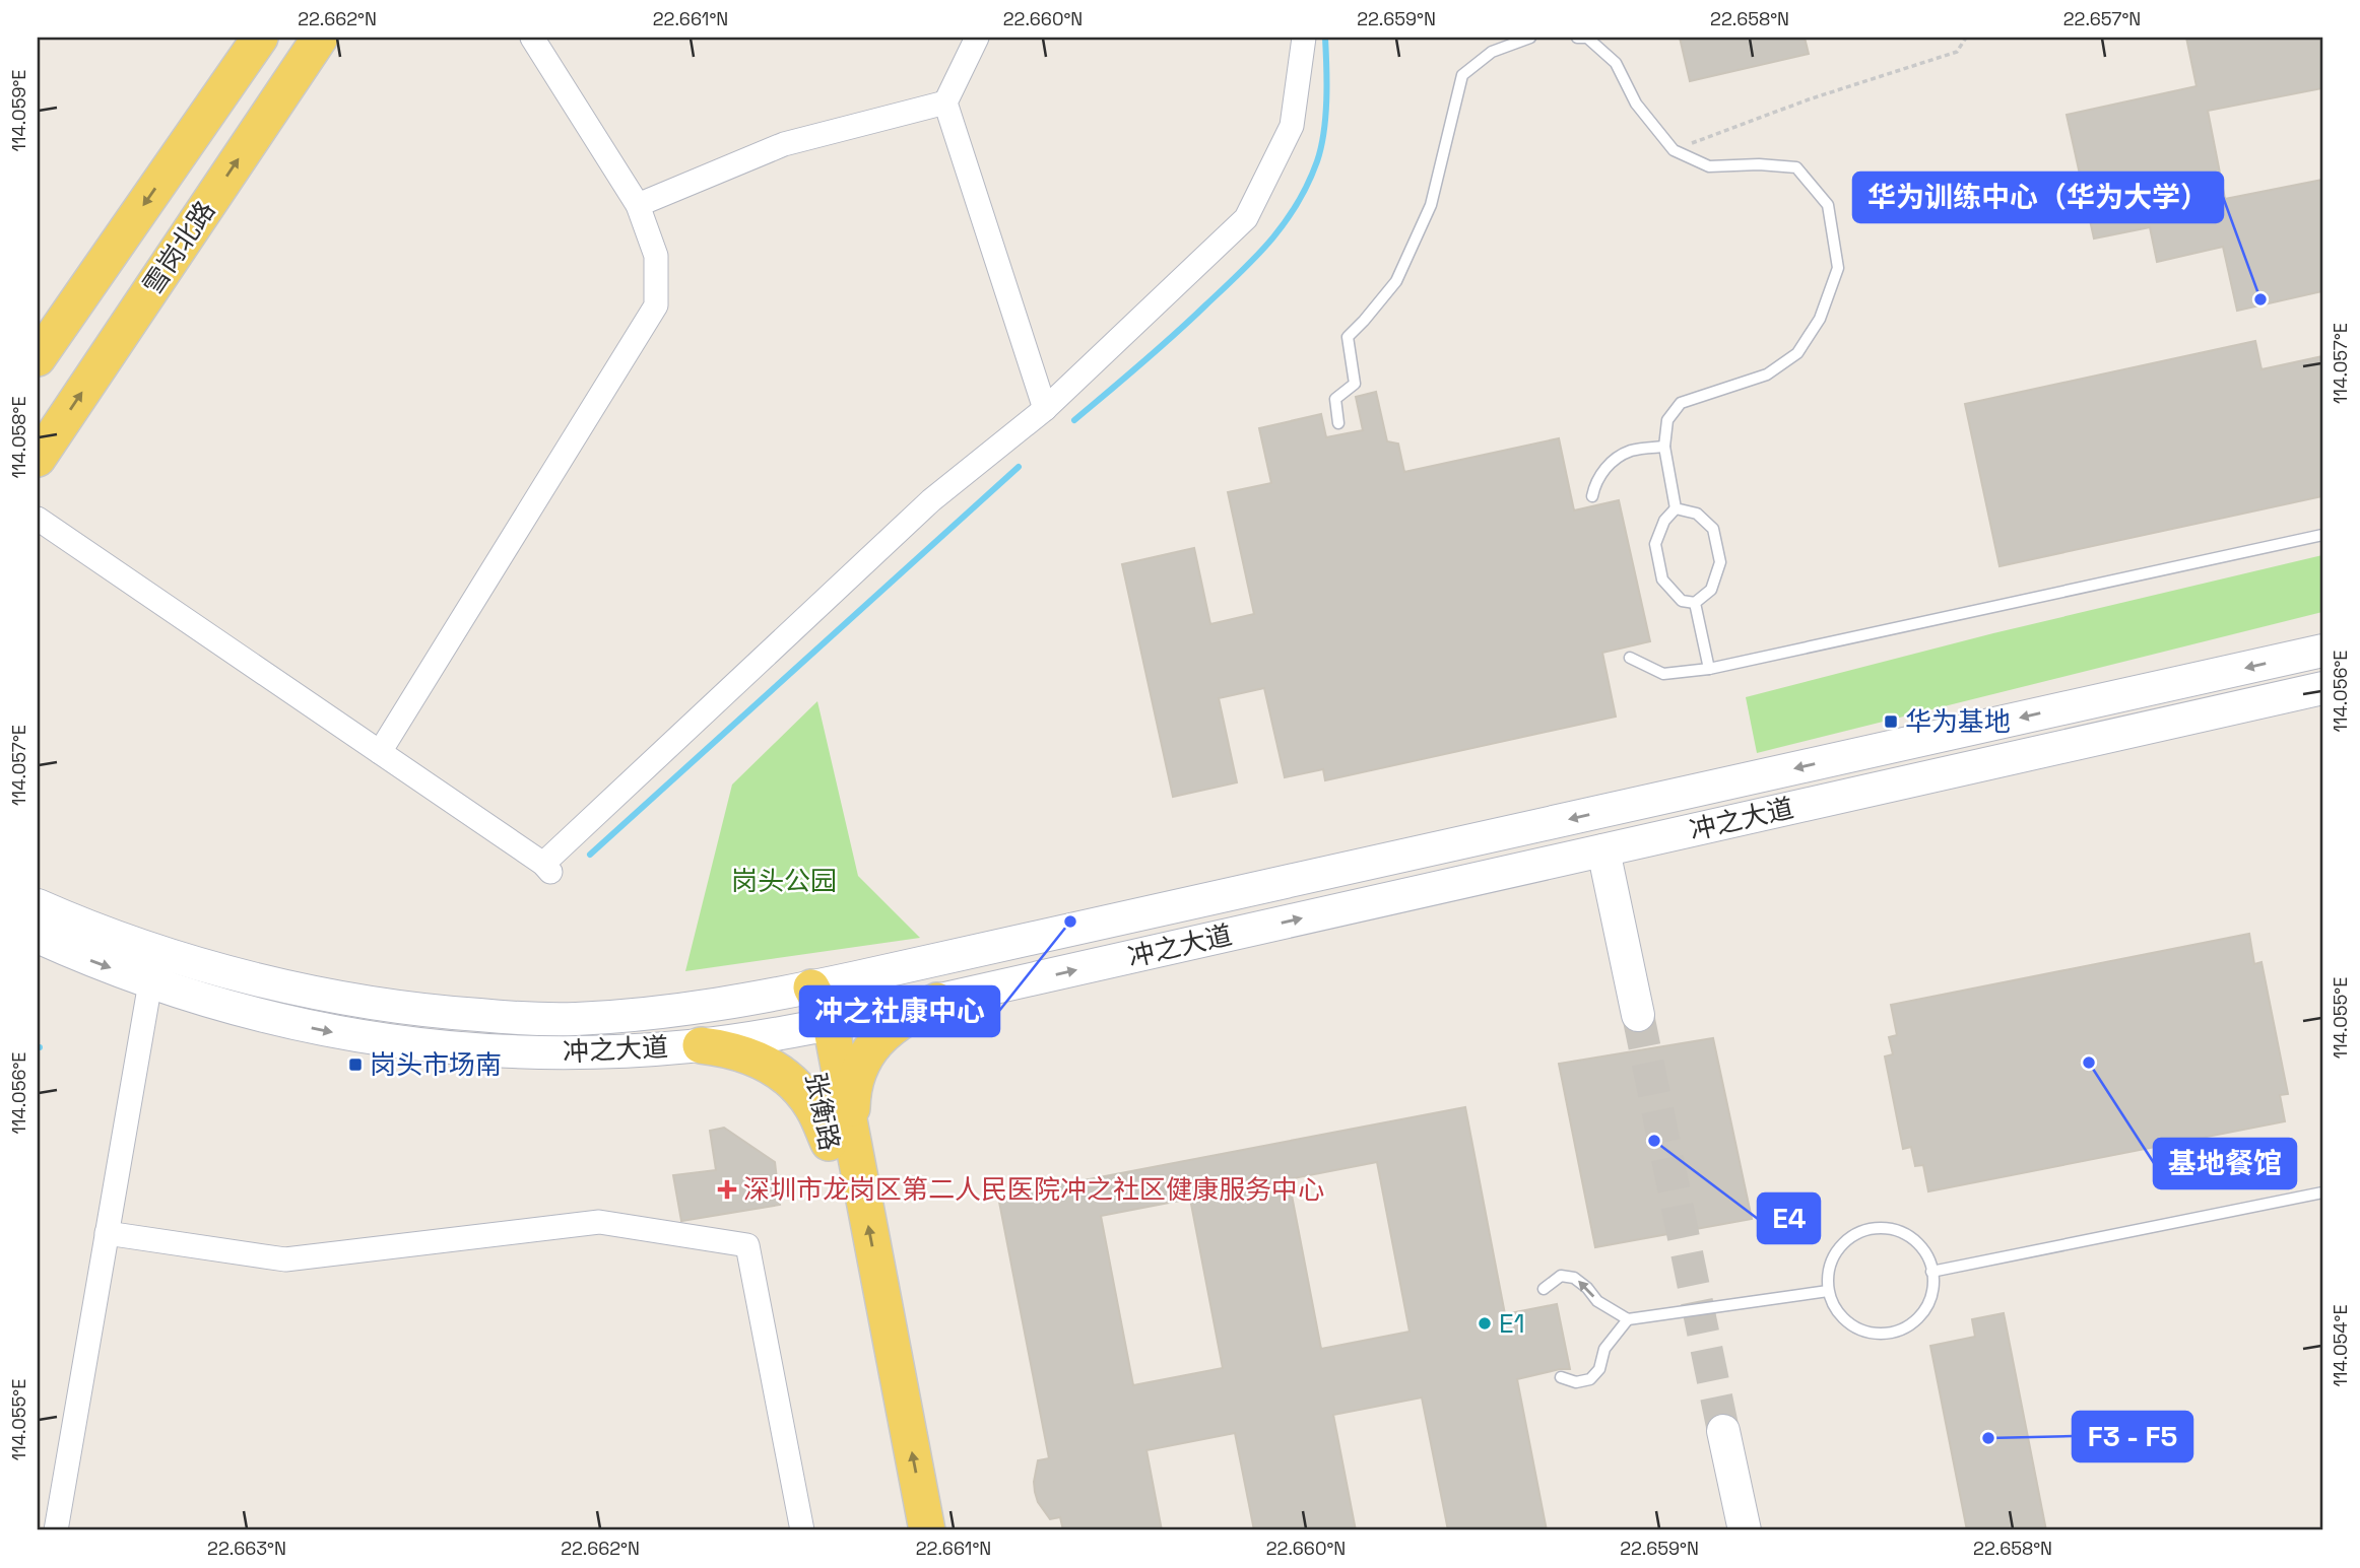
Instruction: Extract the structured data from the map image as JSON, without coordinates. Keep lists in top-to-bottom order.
{
  "streets": {
    "main road": ["雪岗北路", "冲之大道", "张衡路"]
  },
  "crossings": [
    ["冲之大道", "张衡路"]
  ],
  "parks": ["岗头公园"],
  "places": {
    "other": [
      "华为训练中心（华为大学）",
      "冲之社康中心",
      "基地餐馆",
      "E4",
      "E1",
      "F3 - F5"
    ],
    "transit": ["华为基地", "岗头市场南"],
    "health": ["深圳市龙岗区第二人民医院冲之社区健康服务中心"]
  },
  "coordinates": [
    "22.662°N",
    "22.661°N",
    "22.660°N",
    "22.659°N",
    "22.658°N",
    "22.657°N",
    "114.059°E",
    "114.057°E",
    "114.058°E",
    "114.056°E",
    "114.055°E",
    "114.054°E",
    "22.663°N"
  ]
}
